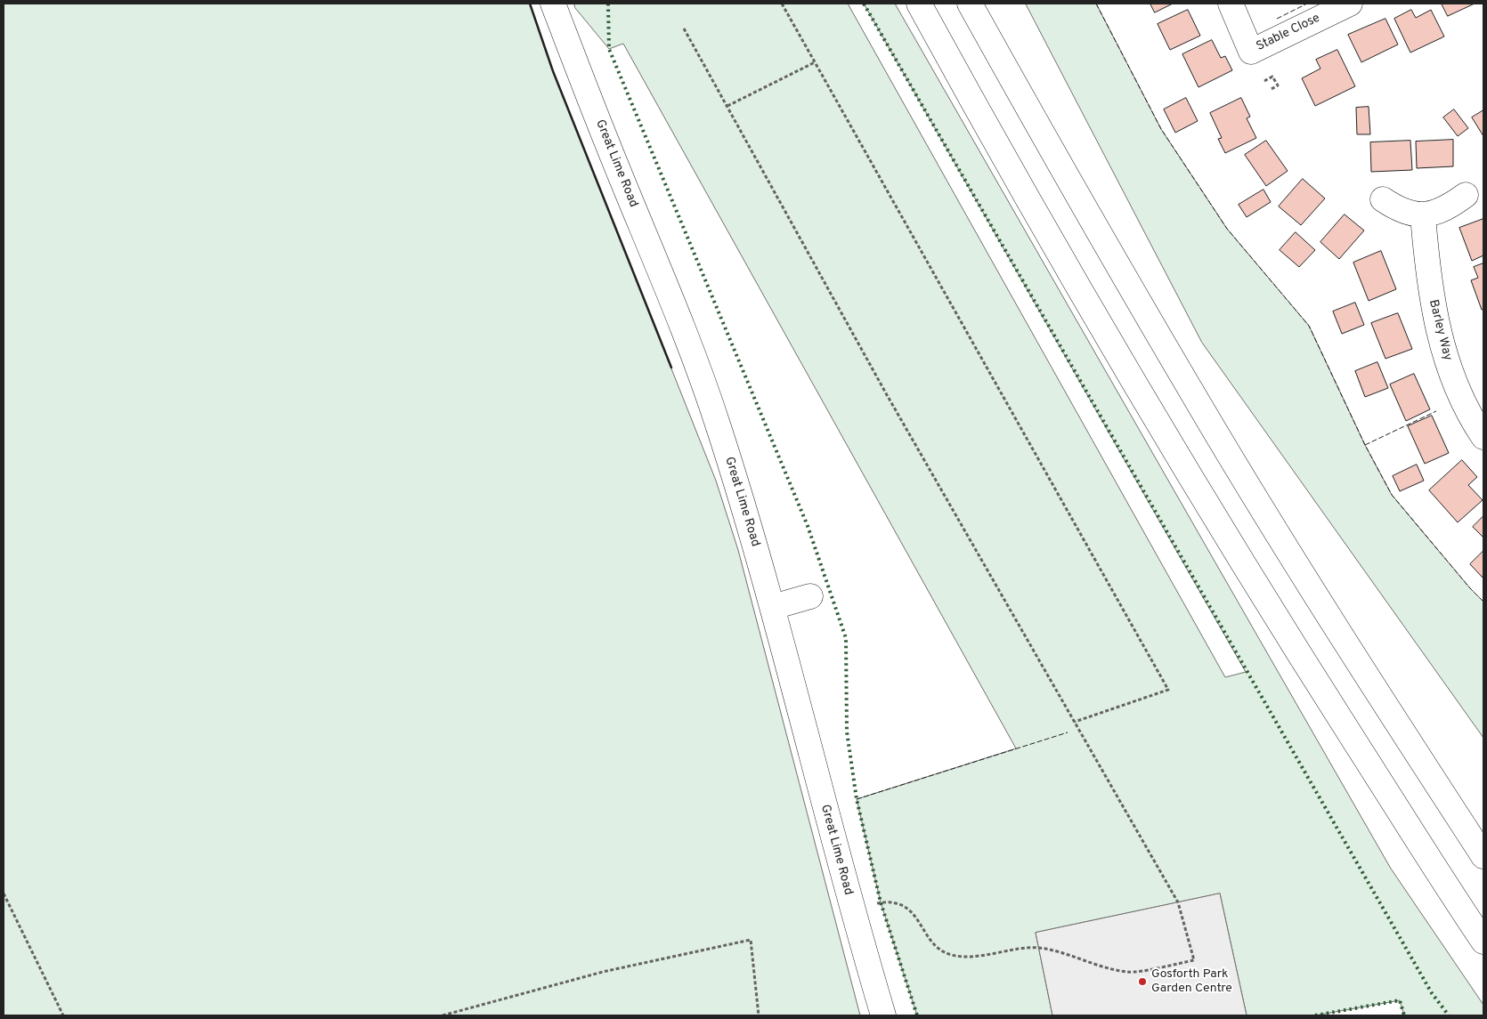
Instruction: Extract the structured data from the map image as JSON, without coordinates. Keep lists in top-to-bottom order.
{
  "streets": {
    "main road": ["Stable Close", "Great Lime Road", "Barley Way"]
  },
  "places": ["Gosforth Park Garden Centre"]
}
